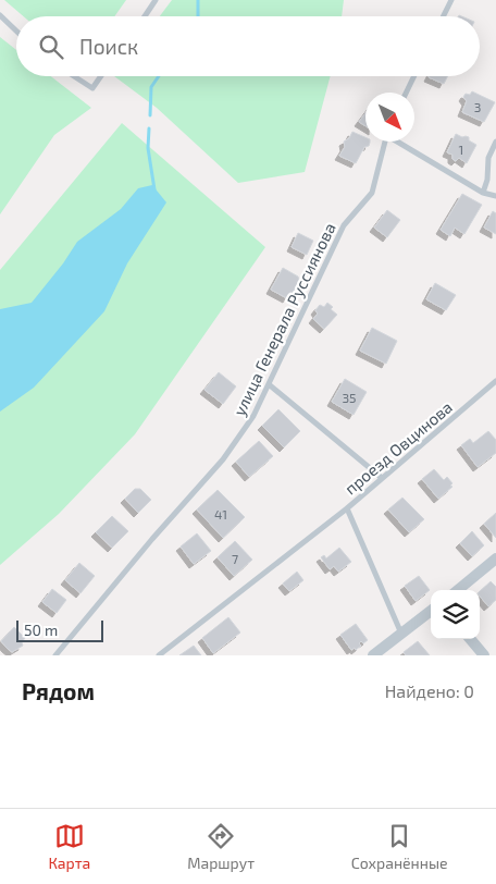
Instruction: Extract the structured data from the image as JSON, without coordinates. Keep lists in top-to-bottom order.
{
  "streets": {
    "lane": ["улица Генерала Руссиянова", "проезд Овцинова"]
  },
  "house_numbers": [
    "3",
    "1",
    "35",
    "41",
    "7"
  ],
  "scale_bar": "50 m",
  "north": "bottom right",
  "page": {
    "search": "Поиск",
    "scale": "50 m",
    "heading": ["Рядом", "Найдено: 0"],
    "nav": ["Карта", "Маршрут", "Сохранённые"]
  }
}
